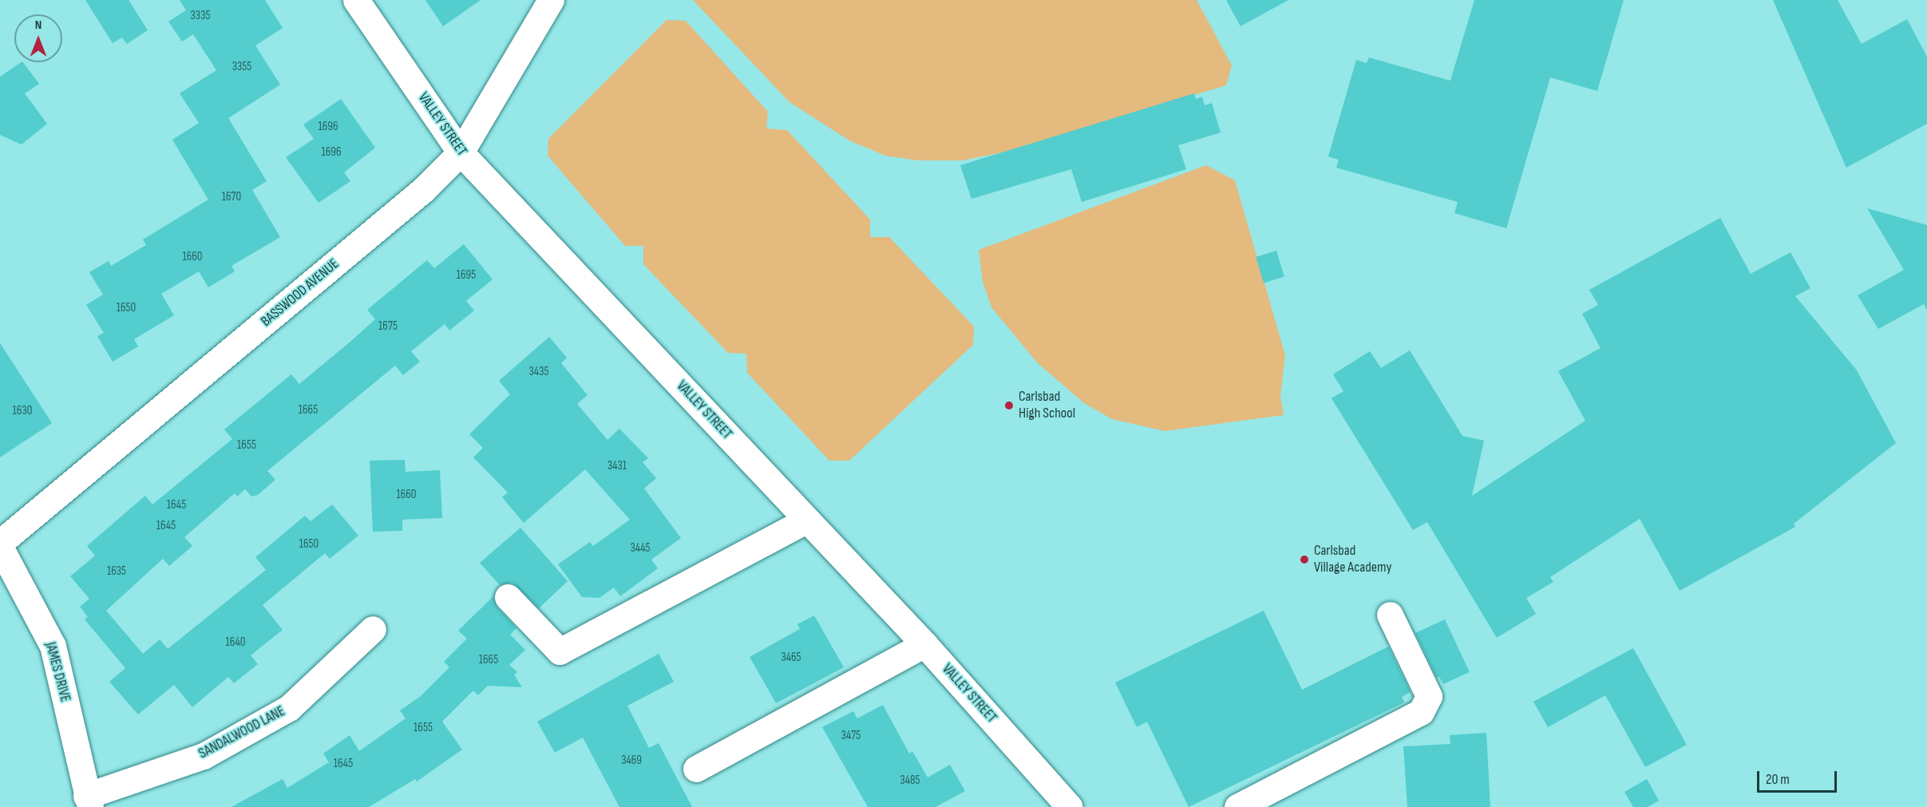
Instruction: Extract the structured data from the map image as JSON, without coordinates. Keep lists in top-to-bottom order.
{
  "streets": {
    "street": [
      "VALLEY STREET",
      "BASSWOOD AVENUE",
      "JAMES DRIVE",
      "SANDALWOOD LANE"
    ]
  },
  "crossings": [
    ["VALLEY STREET", "BASSWOOD AVENUE"],
    ["BASSWOOD AVENUE", "JAMES DRIVE"],
    ["JAMES DRIVE", "SANDALWOOD LANE"]
  ],
  "places": ["Carlsbad High School", "Carlsbad Village Academy"],
  "house_numbers": [
    "3335",
    "3355",
    "1696",
    "1696",
    "1670",
    "1660",
    "1695",
    "1650",
    "1675",
    "3435",
    "1665",
    "1630",
    "1655",
    "3431",
    "1660",
    "1645",
    "1645",
    "1650",
    "3445",
    "1635",
    "1640",
    "3465",
    "1665",
    "1655",
    "3475",
    "3469",
    "1645",
    "3485"
  ],
  "scale_bar": "20 m",
  "north": "top"
}
